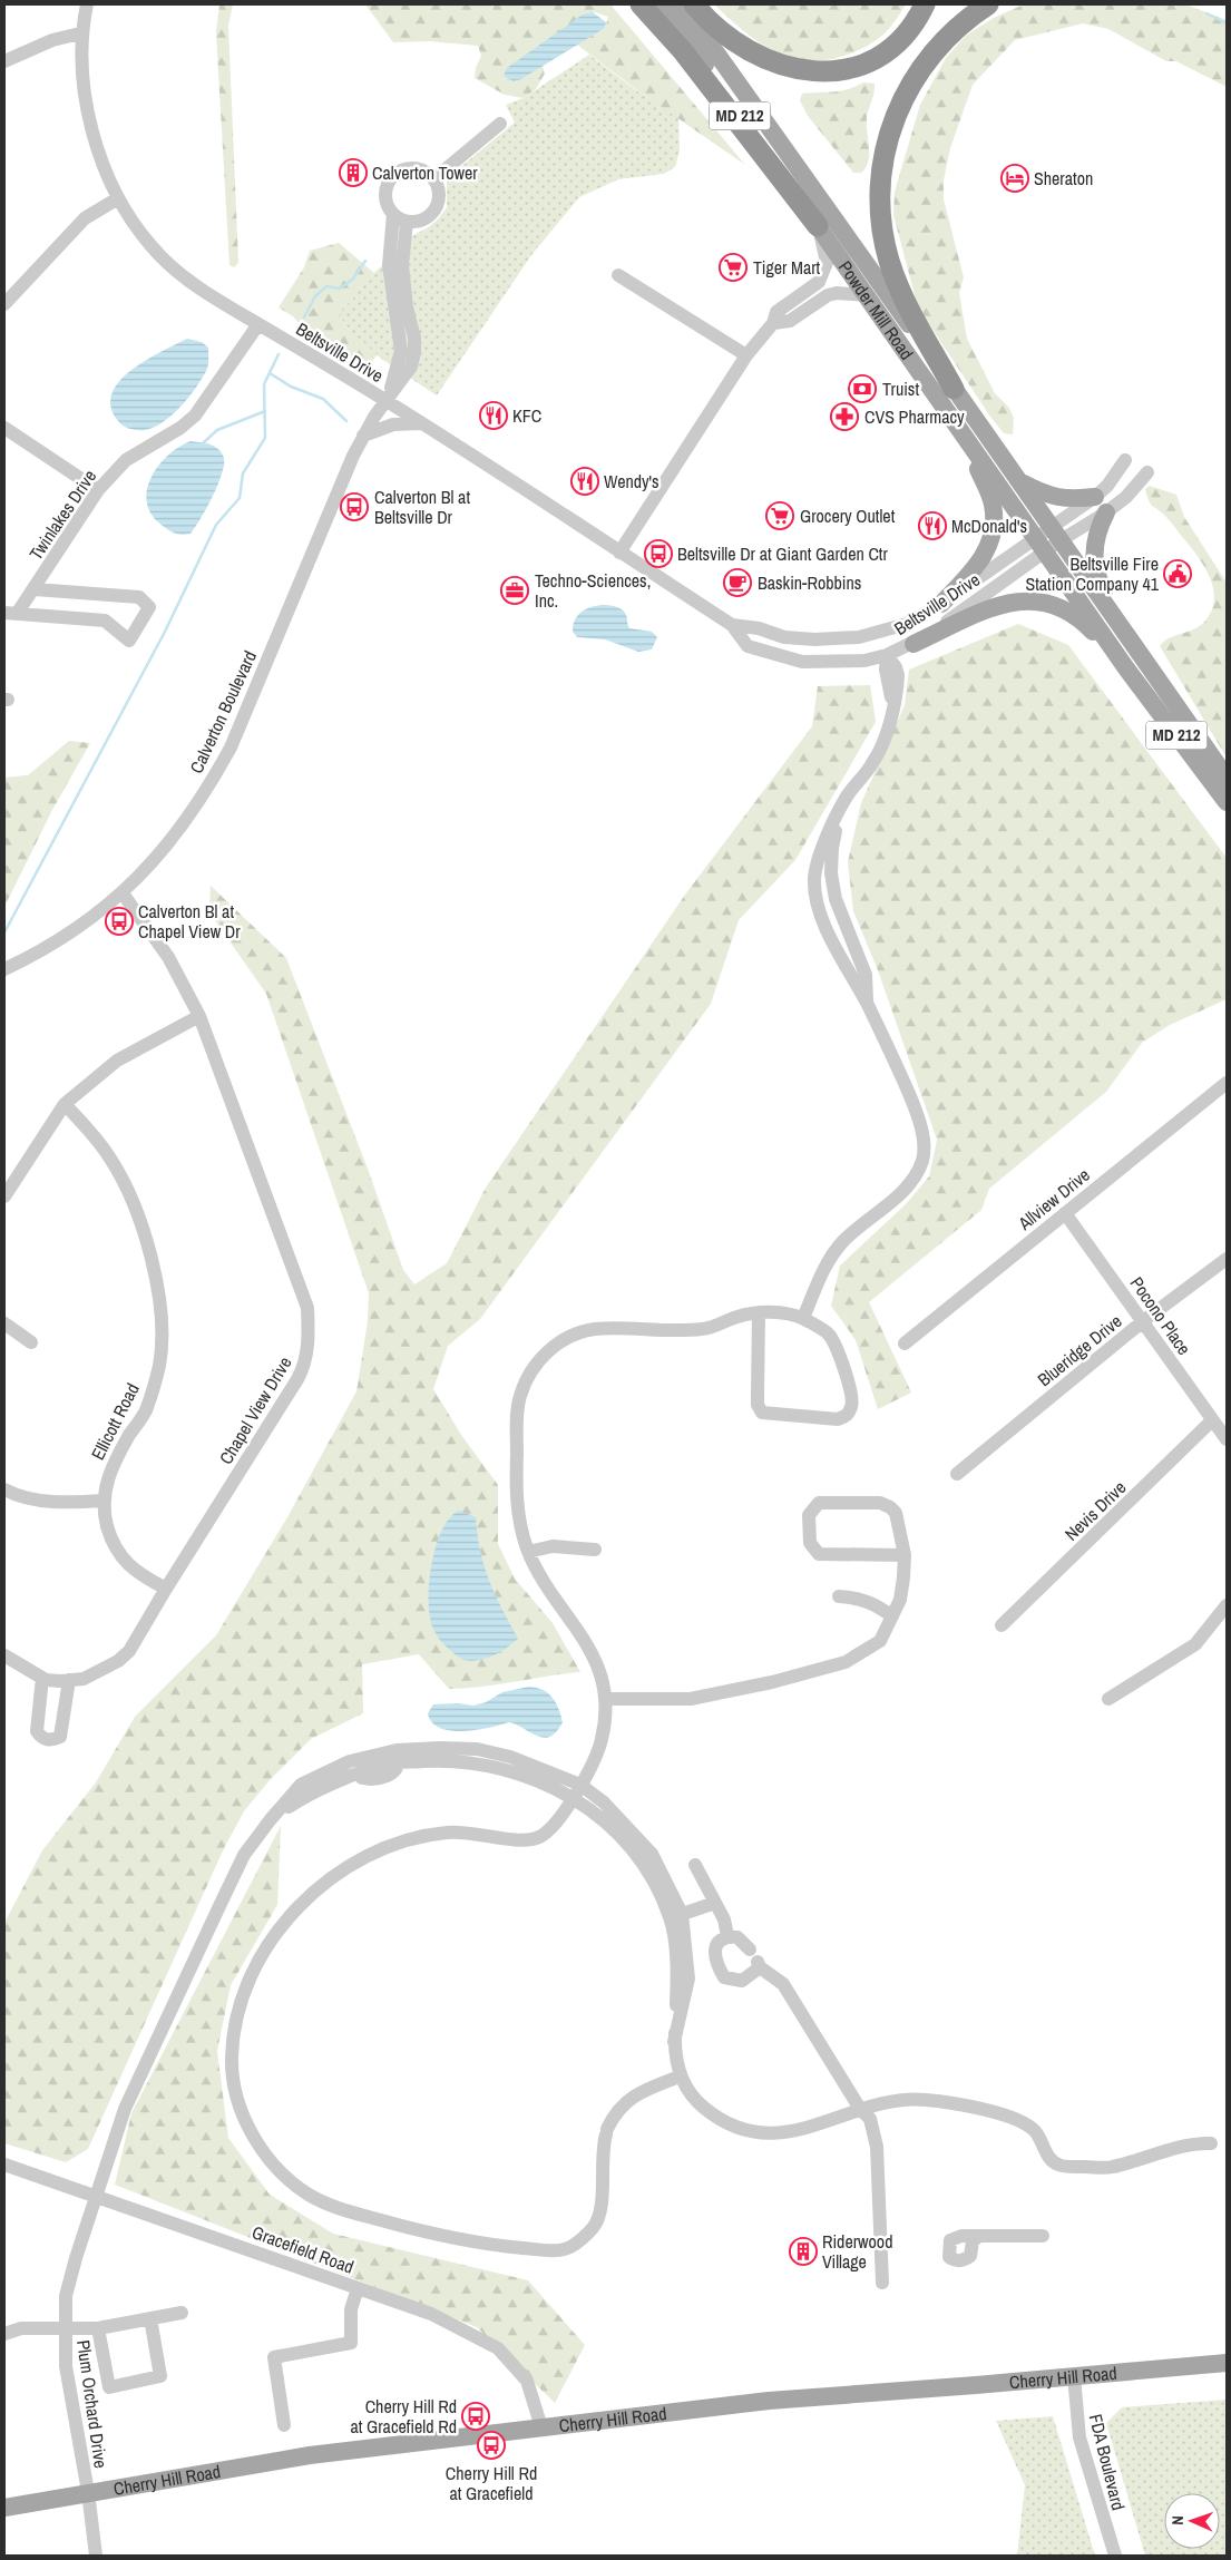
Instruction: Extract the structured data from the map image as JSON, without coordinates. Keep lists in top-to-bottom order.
{
  "streets": {
    "main road": ["MD 212", "Powder Mill Road", "Cherry Hill Road"],
    "street": [
      "Beltsville Drive",
      "Twinlakes Drive",
      "Calverton Boulevard",
      "Allview Drive",
      "Pocono Place",
      "Blueridge Drive",
      "Chapel View Drive",
      "Ellicott Road",
      "Nevis Drive",
      "Gracefield Road",
      "Plum Orchard Drive",
      "FDA Boulevard"
    ]
  },
  "crossings": [
    ["Powder Mill Road", "Beltsville Drive"],
    ["Beltsville Drive", "Twinlakes Drive"],
    ["Beltsville Drive", "Calverton Boulevard"],
    ["Calverton Boulevard", "Chapel View Drive"],
    ["Allview Drive", "Pocono Place"],
    ["Pocono Place", "Blueridge Drive"],
    ["Pocono Place", "Nevis Drive"],
    ["Chapel View Drive", "Ellicott Road"],
    ["Gracefield Road", "Cherry Hill Road"],
    ["Gracefield Road", "Plum Orchard Drive"],
    ["Cherry Hill Road", "Plum Orchard Drive"],
    ["Cherry Hill Road", "FDA Boulevard"]
  ],
  "places": {
    "building": ["Calverton Tower", "Riderwood Village"],
    "hotel": ["Sheraton"],
    "supermarket": ["Tiger Mart", "Grocery Outlet"],
    "bank": ["Truist"],
    "restaurant": ["KFC", "Wendy's", "McDonald's"],
    "pharmacy": ["CVS Pharmacy"],
    "bus stop": [
      "Calverton Bl at Beltsville Dr",
      "Beltsville Dr at Giant Garden Ctr",
      "Calverton Bl at Chapel View Dr",
      "Cherry Hill Rd at Gracefield Rd",
      "Cherry Hill Rd at Gracefield"
    ],
    "public building": ["Beltsville Fire Station Company 41"],
    "cafe": ["Baskin-Robbins"],
    "office": ["Techno-Sciences, Inc."]
  },
  "north": "left"
}
